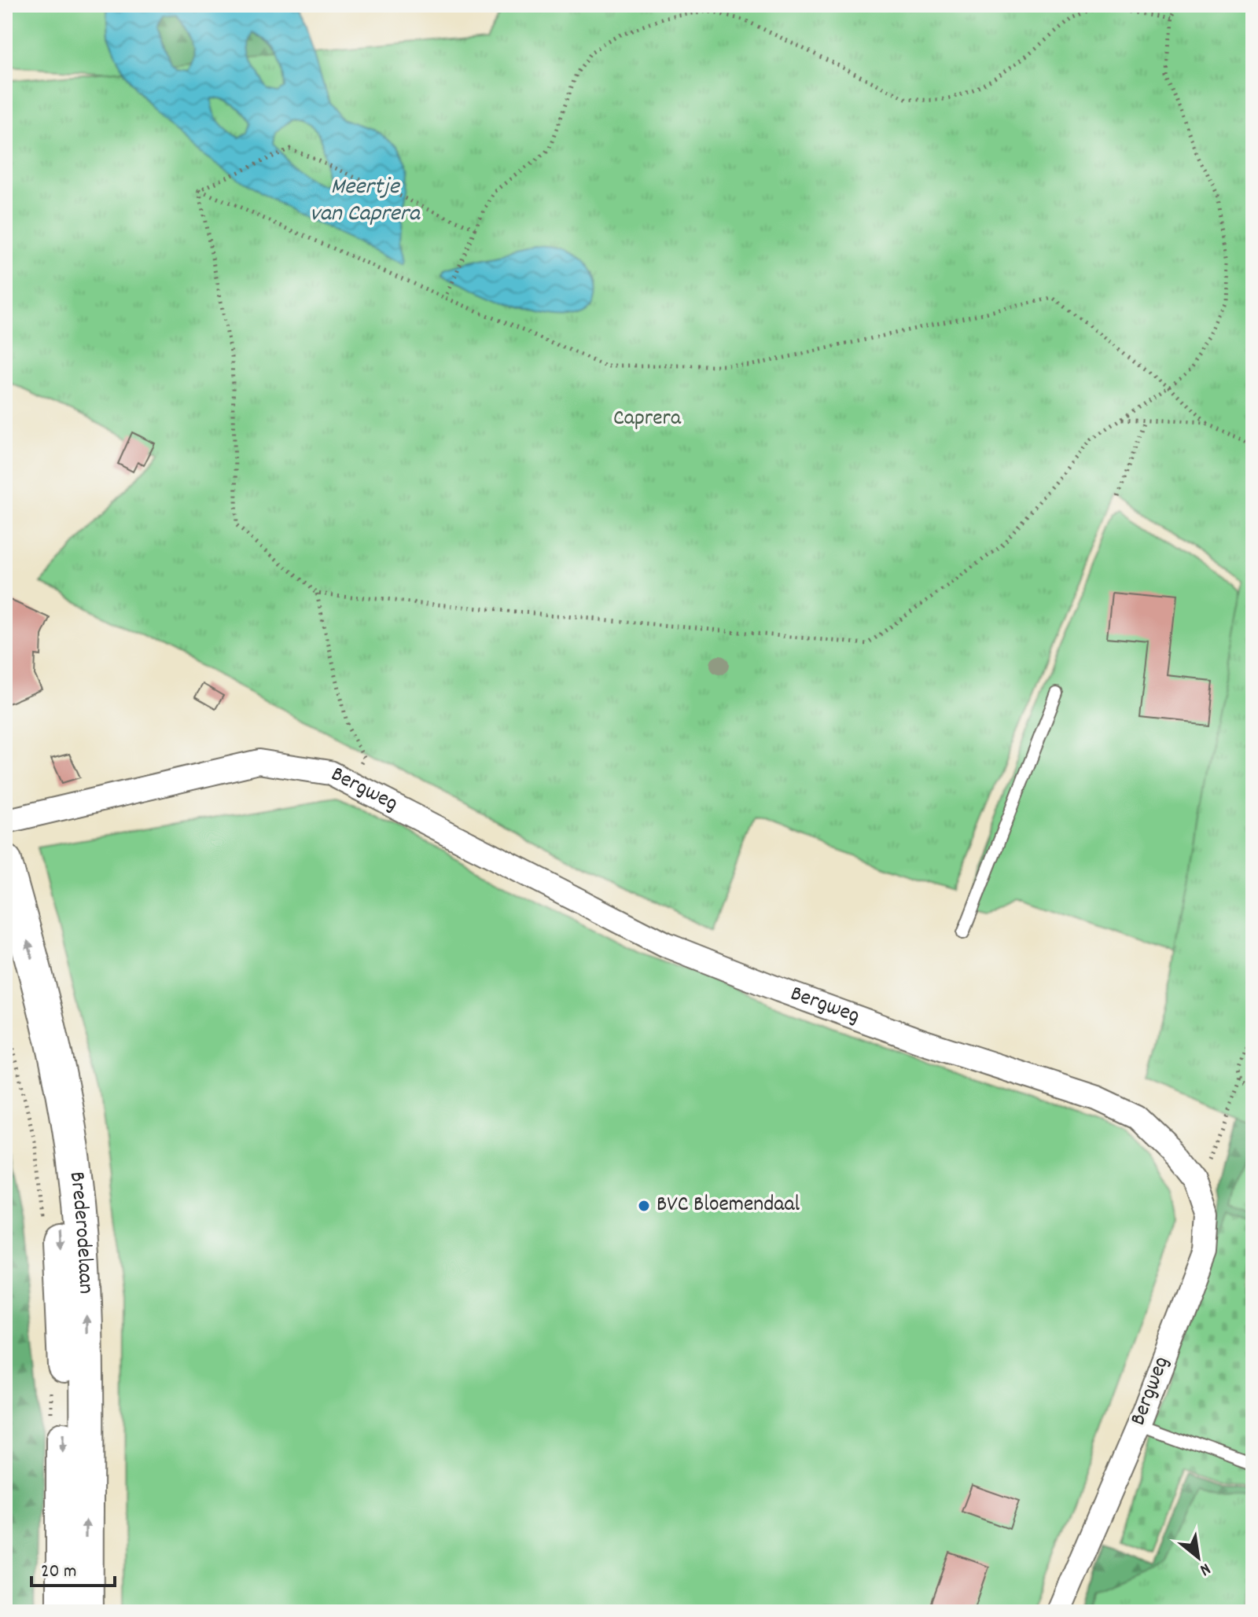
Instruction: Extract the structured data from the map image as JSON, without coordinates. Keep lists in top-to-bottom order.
{
  "streets": {
    "street": ["Bergweg", "Brederodelaan"]
  },
  "water": ["Meertje van Caprera"],
  "parks": ["Caprera"],
  "places": ["BVC Bloemendaal"],
  "scale_bar": "20 m",
  "north": "bottom right"
}
